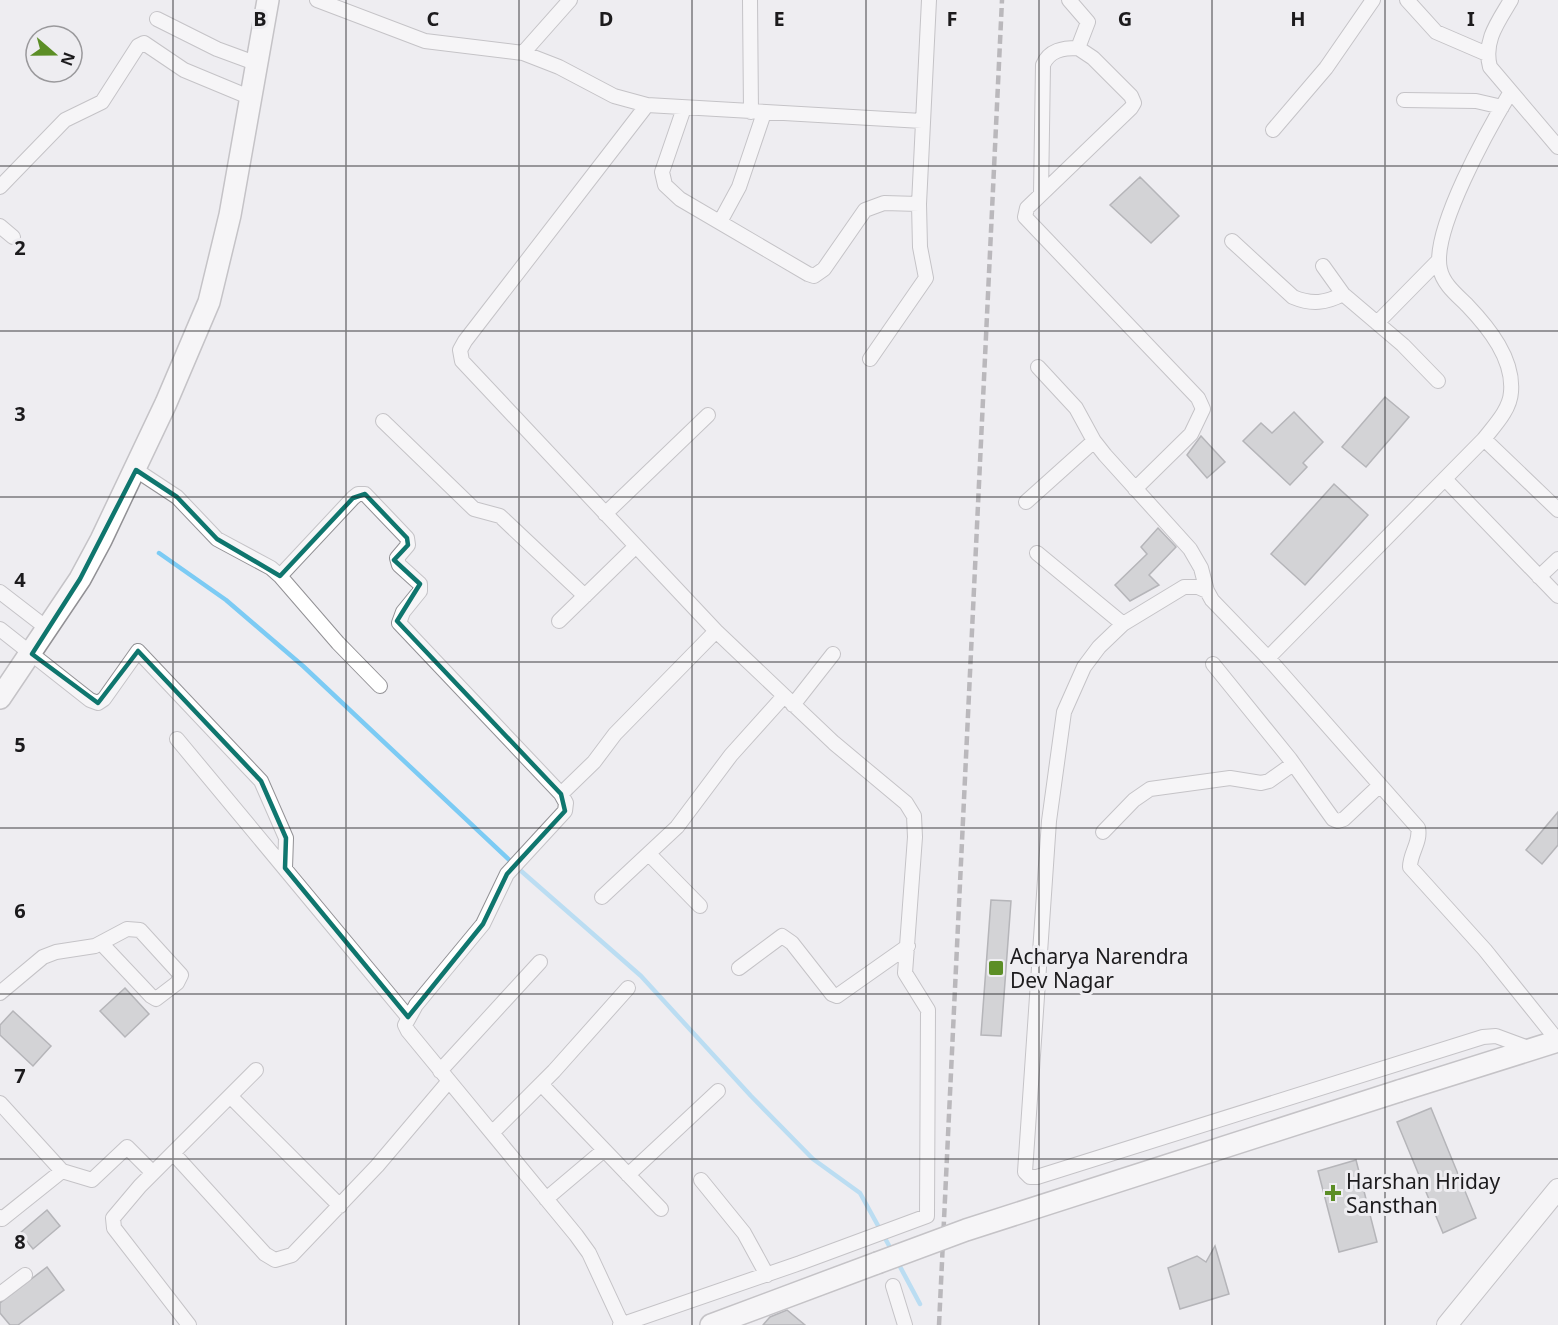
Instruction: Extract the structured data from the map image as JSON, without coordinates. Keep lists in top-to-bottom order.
{
  "places": {
    "transit": ["Acharya Narendra Dev Nagar"],
    "health": ["Harshan Hriday Sansthan"]
  },
  "north": "right",
  "grid": {
    "columns": [
      "B",
      "C",
      "D",
      "E",
      "F",
      "G",
      "H",
      "I"
    ],
    "rows": [
      "2",
      "3",
      "4",
      "5",
      "6",
      "7",
      "8"
    ]
  }
}
